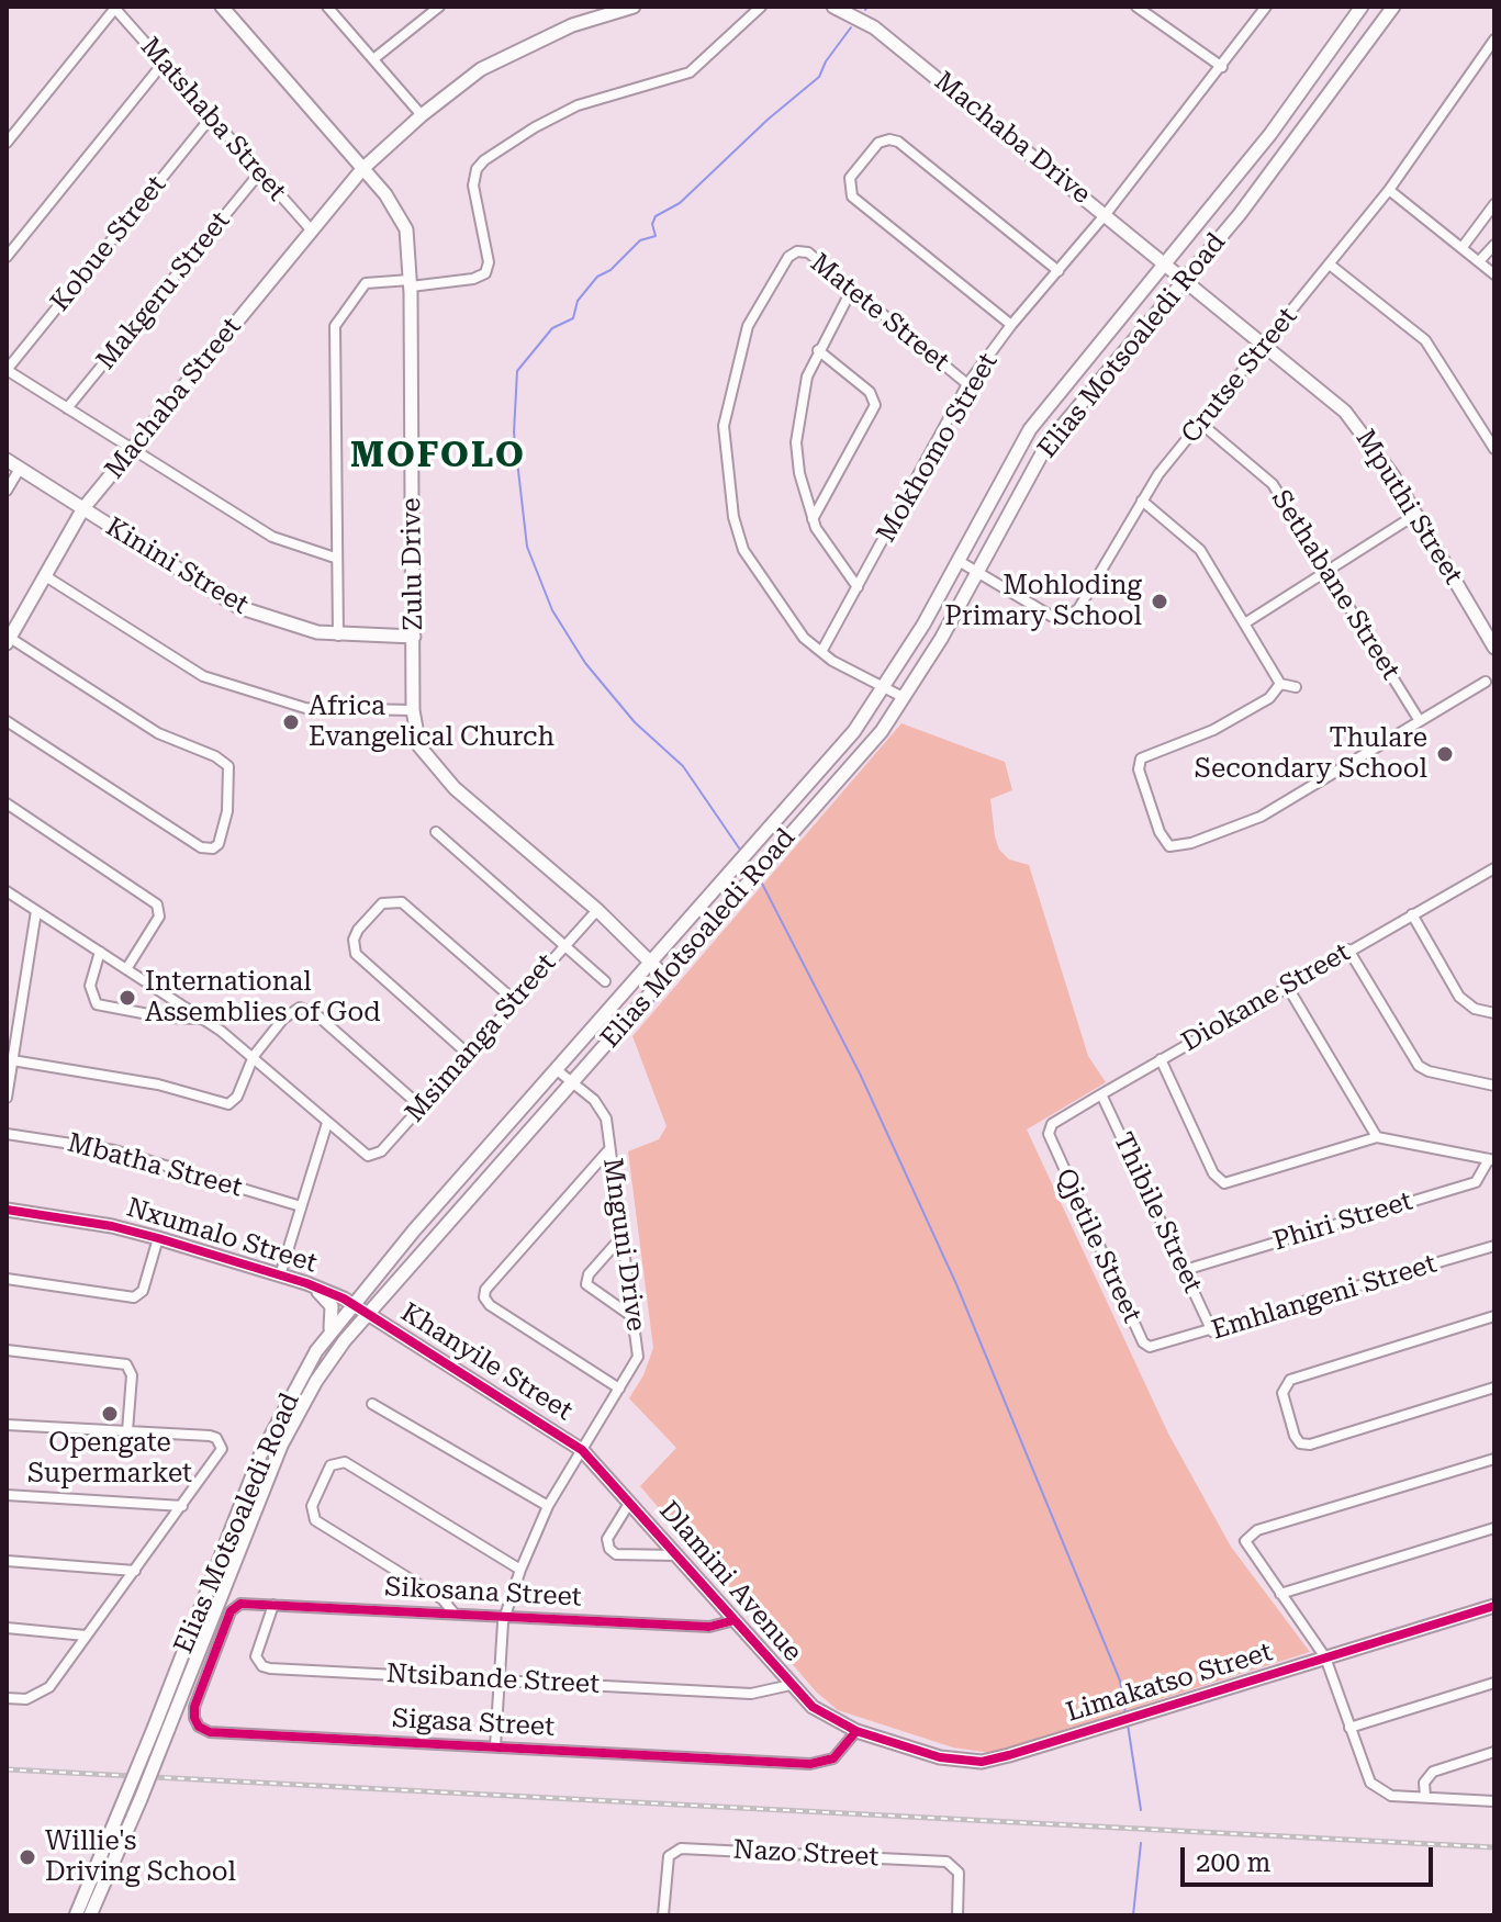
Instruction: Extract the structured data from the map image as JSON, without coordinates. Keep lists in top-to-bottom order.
{
  "streets": {
    "main road": [
      "Machaba Drive",
      "Elias Motsoaledi Road",
      "Machaba Street",
      "Mputhi Street",
      "Zulu Drive",
      "Kinini Street",
      "Nxumalo Street",
      "Khanyile Street",
      "Dlamini Avenue",
      "Limakatso Street"
    ],
    "street": [
      "Matshaba Street",
      "Kobue Street",
      "Makgeru Street",
      "Matete Street",
      "Crutse Street",
      "Mokhomo Street",
      "Sethabane Street",
      "Diokane Street",
      "Msimanga Street",
      "Mbatha Street",
      "Thibile Street",
      "Phiri Street",
      "Mnguni Drive",
      "Qjetile Street",
      "Emhlangeni Street",
      "Sikosana Street",
      "Ntsibande Street",
      "Sigasa Street",
      "Nazo Street"
    ]
  },
  "crossings": [
    ["Matshaba Street", "Kobue Street"],
    ["Matshaba Street", "Makgeru Street"],
    ["Matshaba Street", "Machaba Street"],
    ["Machaba Drive", "Elias Motsoaledi Road"],
    ["Machaba Drive", "Mokhomo Street"],
    ["Machaba Drive", "Mputhi Street"],
    ["Matete Street", "Mokhomo Street"],
    ["Elias Motsoaledi Road", "Crutse Street"],
    ["Elias Motsoaledi Road", "Mputhi Street"],
    ["Elias Motsoaledi Road", "Zulu Drive"],
    ["Elias Motsoaledi Road", "Nxumalo Street"],
    ["Elias Motsoaledi Road", "Mnguni Drive"],
    ["Elias Motsoaledi Road", "Khanyile Street"],
    ["Crutse Street", "Mputhi Street"],
    ["Crutse Street", "Sethabane Street"],
    ["Machaba Street", "Zulu Drive"],
    ["Machaba Street", "Kinini Street"],
    ["Zulu Drive", "Kinini Street"],
    ["Zulu Drive", "Msimanga Street"],
    ["Diokane Street", "Thibile Street"],
    ["Diokane Street", "Qjetile Street"],
    ["Thibile Street", "Phiri Street"],
    ["Thibile Street", "Emhlangeni Street"],
    ["Nxumalo Street", "Khanyile Street"],
    ["Mnguni Drive", "Khanyile Street"],
    ["Mnguni Drive", "Dlamini Avenue"],
    ["Mnguni Drive", "Sikosana Street"],
    ["Mnguni Drive", "Ntsibande Street"],
    ["Mnguni Drive", "Sigasa Street"],
    ["Qjetile Street", "Emhlangeni Street"],
    ["Khanyile Street", "Dlamini Avenue"],
    ["Dlamini Avenue", "Sikosana Street"],
    ["Dlamini Avenue", "Ntsibande Street"],
    ["Dlamini Avenue", "Limakatso Street"],
    ["Dlamini Avenue", "Sigasa Street"],
    ["Sikosana Street", "Ntsibande Street"],
    ["Sikosana Street", "Sigasa Street"],
    ["Limakatso Street", "Sigasa Street"]
  ],
  "districts": ["MOFOLO"],
  "places": [
    "Mohloding Primary School",
    "Africa Evangelical Church",
    "Thulare Secondary School",
    "International Assemblies of God",
    "Opengate Supermarket",
    "Willie's Driving School"
  ],
  "scale_bar": "200 m"
}
